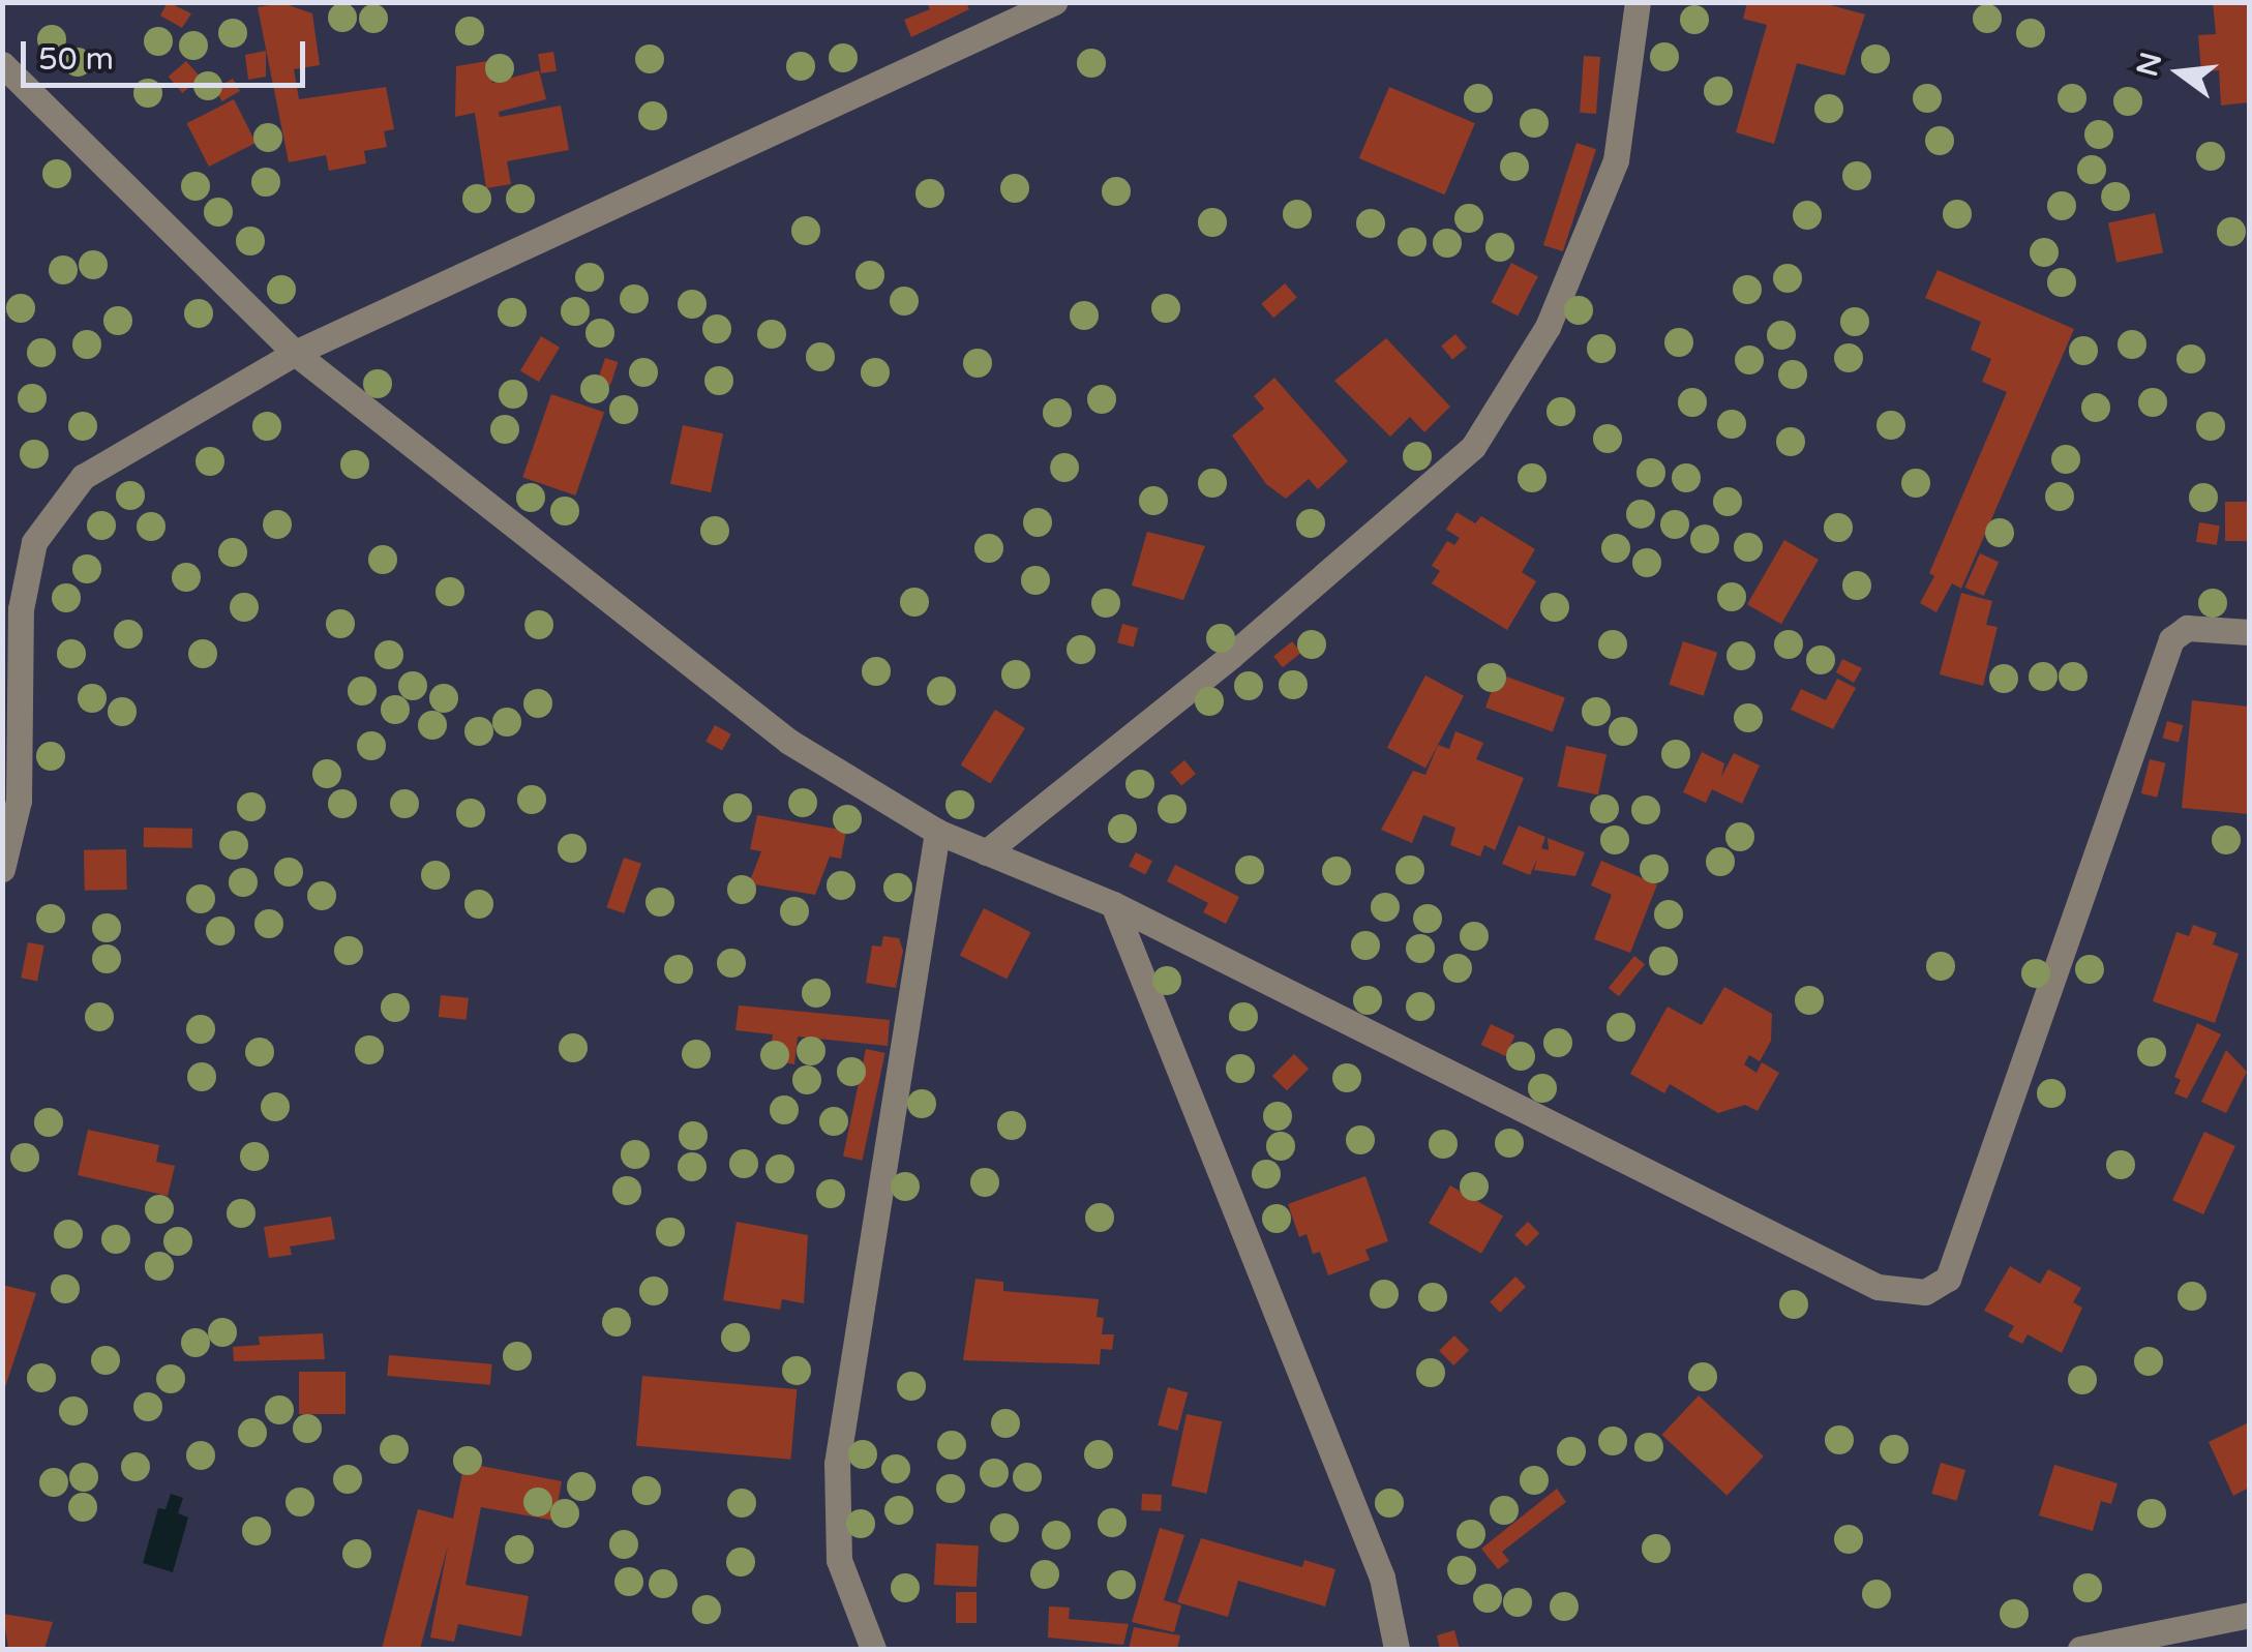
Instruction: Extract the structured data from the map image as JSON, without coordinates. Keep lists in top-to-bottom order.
{
  "scale_bar": "50 m",
  "north": "left"
}
